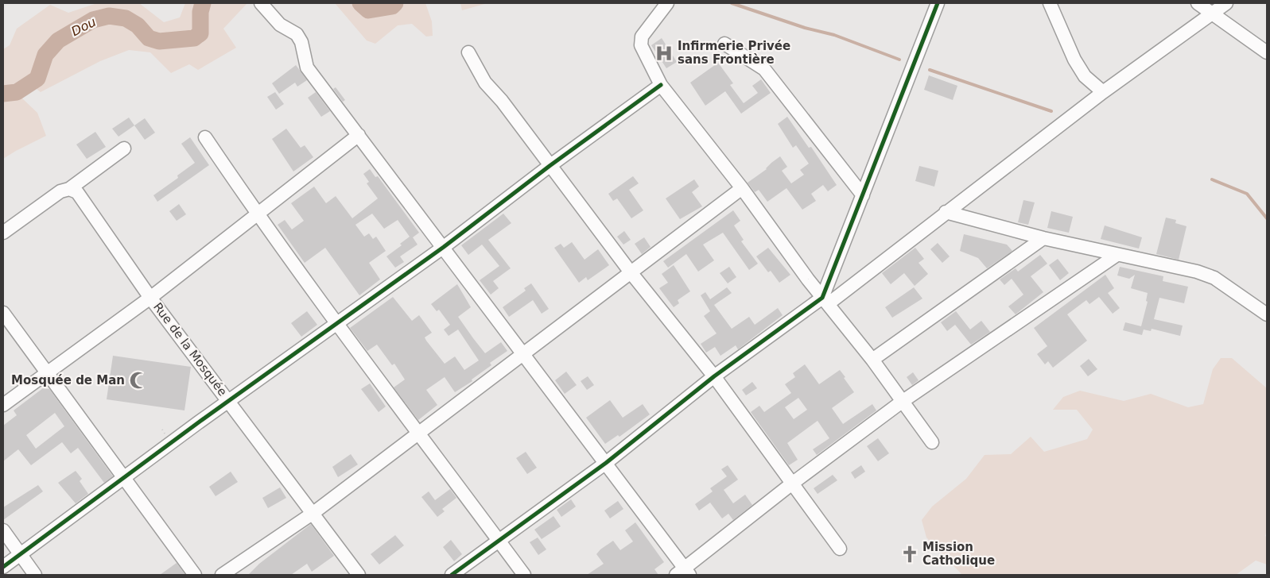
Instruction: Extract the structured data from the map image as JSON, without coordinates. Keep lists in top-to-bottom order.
{
  "streets": {
    "street": ["Rue de la Mosquée"]
  },
  "water": ["Dou"],
  "places": {
    "hospital": ["Infirmerie Privée sans Frontière"],
    "mosque": ["Mosquée de Man"],
    "church": ["Mission Catholique"]
  }
}
